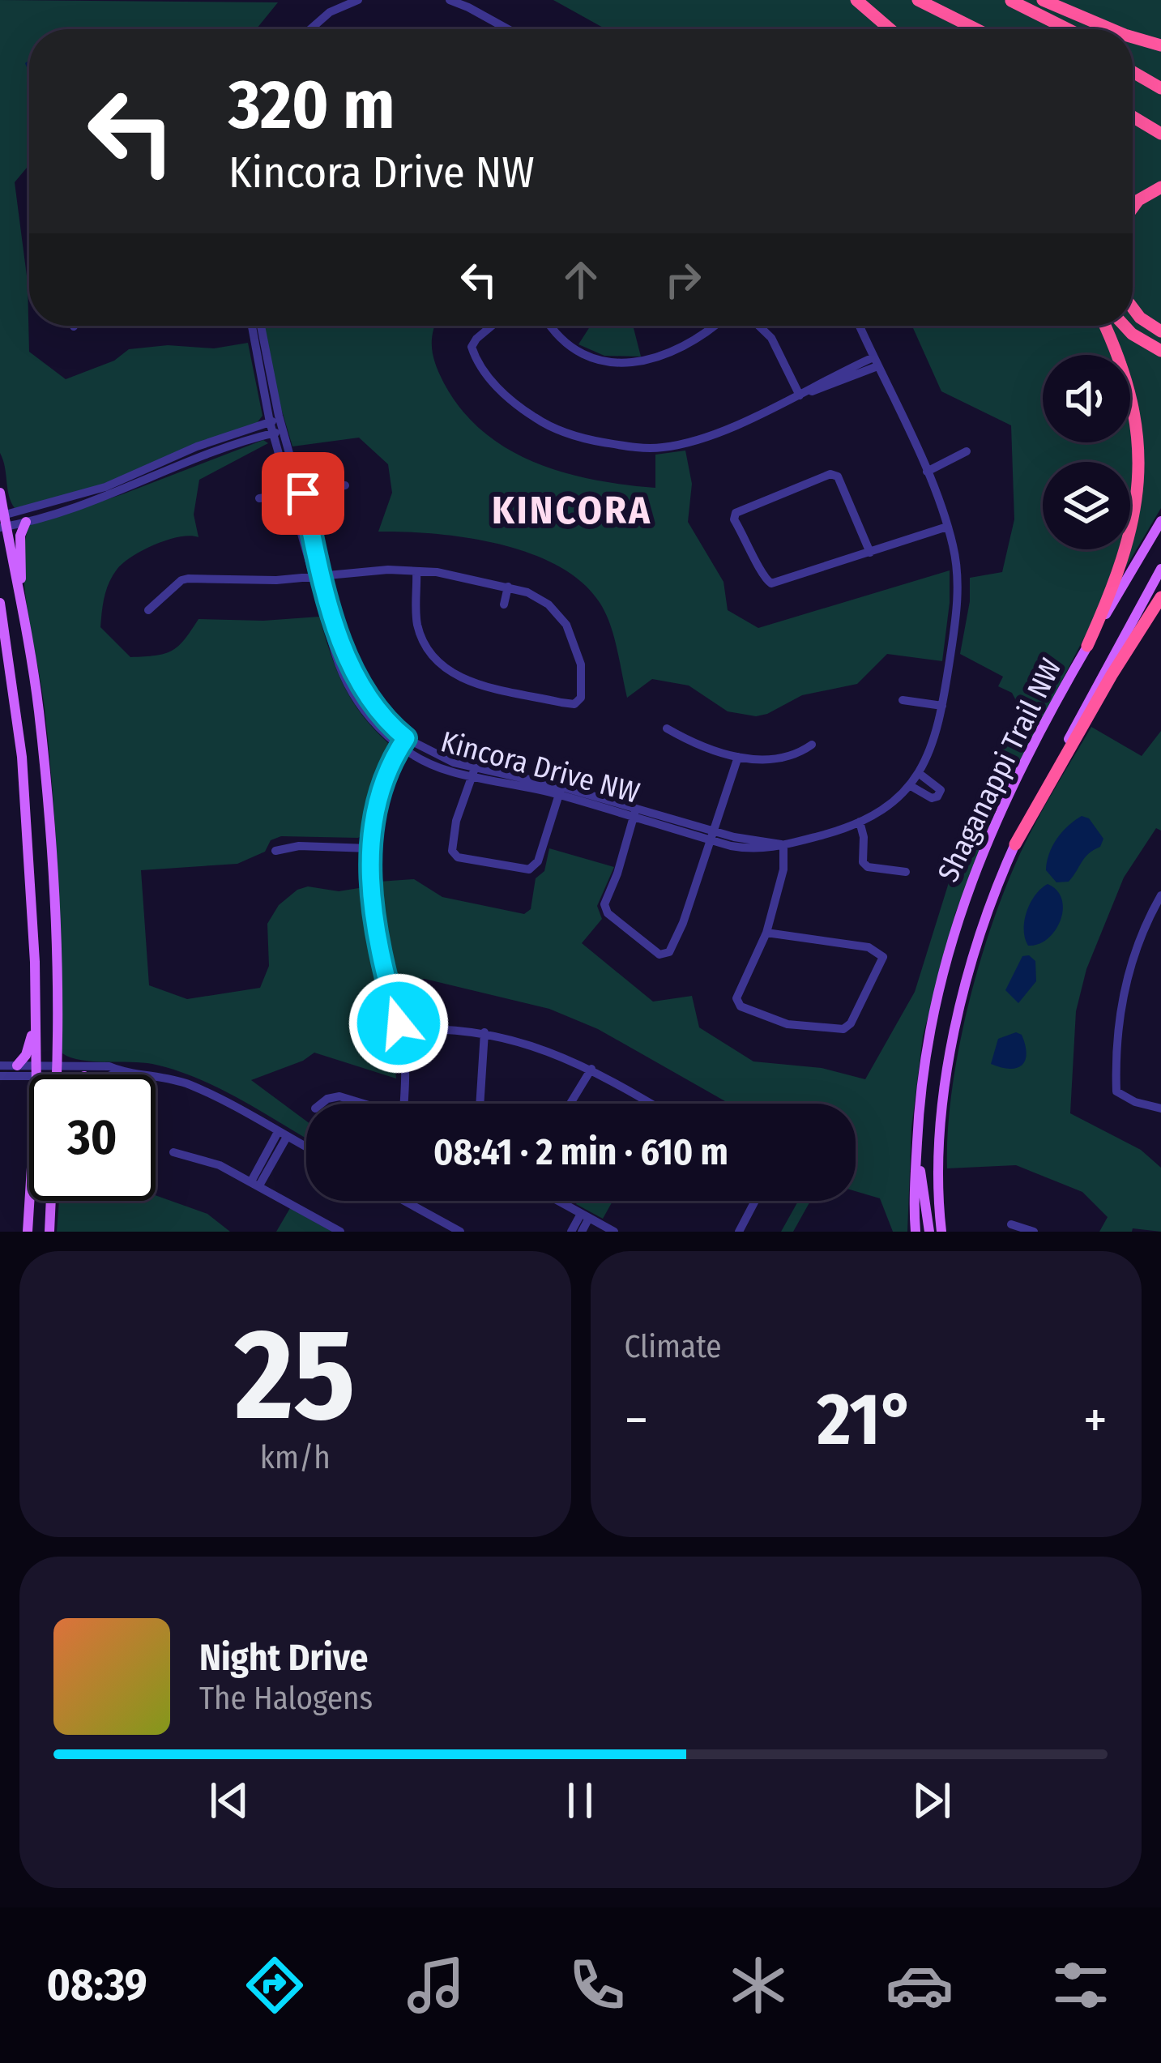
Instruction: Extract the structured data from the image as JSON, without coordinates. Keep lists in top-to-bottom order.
{
  "streets": {
    "main road": ["Shaganappi Trail NW"],
    "street": ["Kincora Drive NW"]
  },
  "districts": ["KINCORA"],
  "page": {
    "turn": ["320 m", "Kincora Drive NW"],
    "limit": "30",
    "trip": "08:41 · 2 min · 610 m",
    "tile": [
      ["25", "km/h"],
      "Climate"
    ],
    "heat": ["−", "21°", "+"],
    "song": ["Night Drive", "The Halogens"],
    "tabs": "08:39"
  }
}
